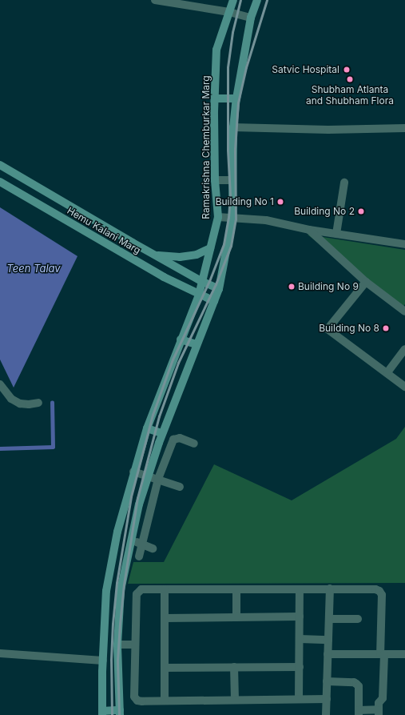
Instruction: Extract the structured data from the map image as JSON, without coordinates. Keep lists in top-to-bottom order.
{
  "streets": {
    "main road": ["Ramakrishna Chemburkar Marg", "Hemu Kalani Marg"]
  },
  "crossings": [
    ["Ramakrishna Chemburkar Marg", "Hemu Kalani Marg"]
  ],
  "water": ["Teen Talav"],
  "places": [
    "Satvic Hospital",
    "Shubham Atlanta and Shubham Flora",
    "Building No 1",
    "Building No 2",
    "Building No 9",
    "Building No 8"
  ]
}
